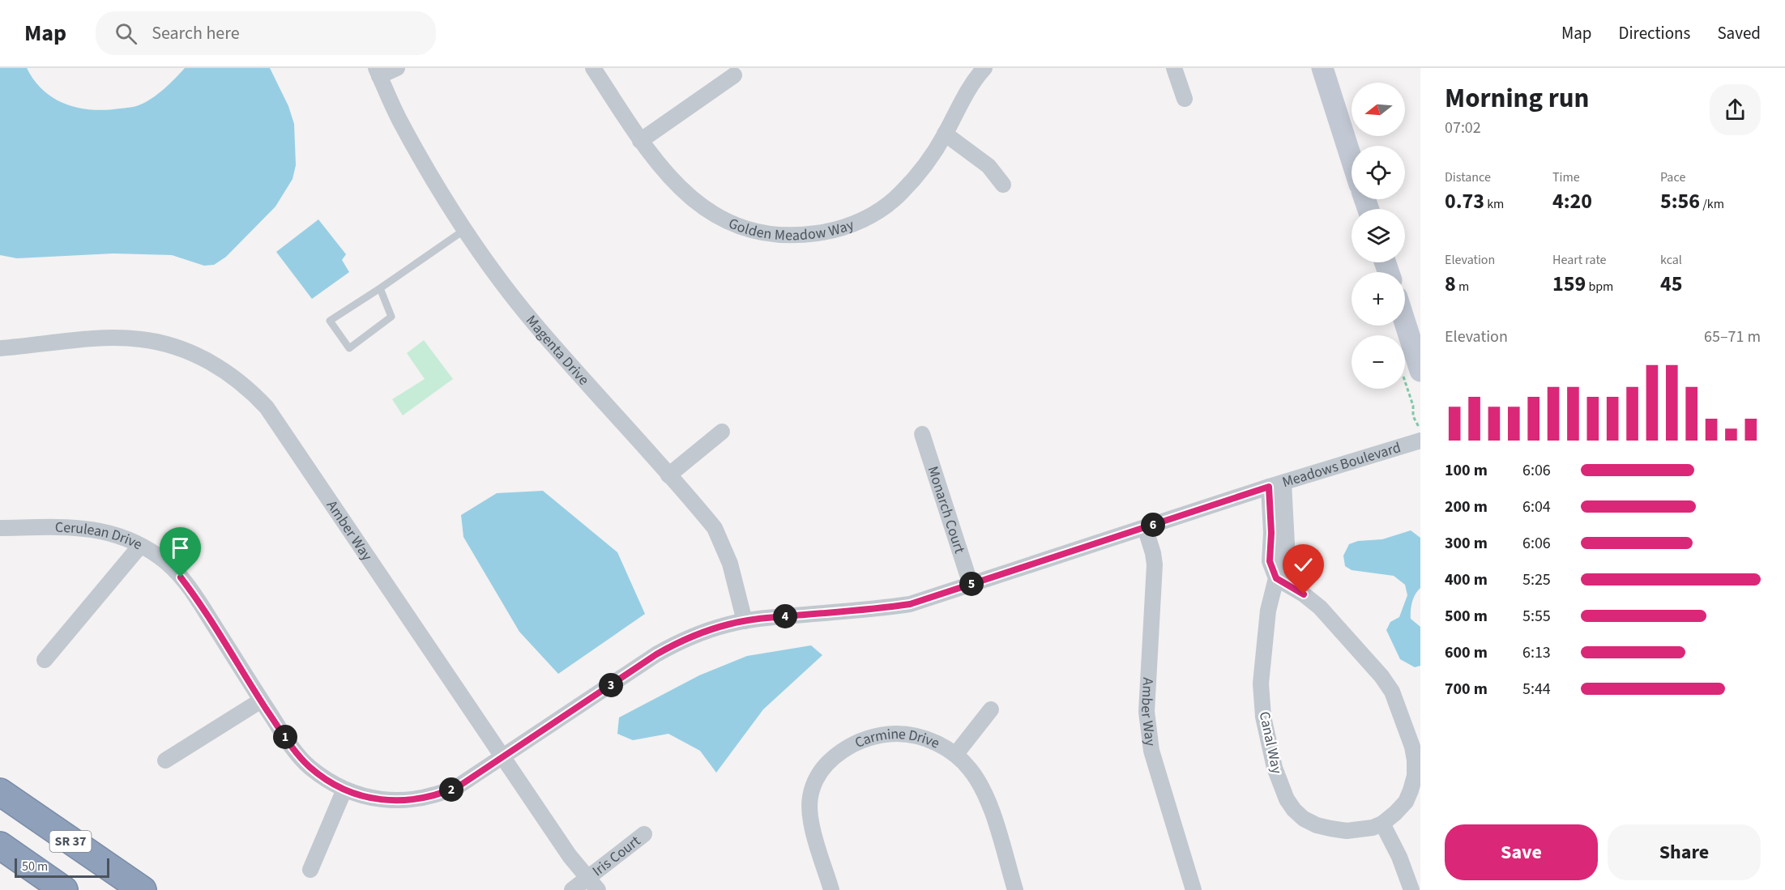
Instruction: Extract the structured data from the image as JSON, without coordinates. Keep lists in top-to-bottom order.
{
  "streets": {
    "highway": ["SR 37"],
    "street": [
      "Golden Meadow Way",
      "Magenta Drive",
      "Meadows Boulevard",
      "Monarch Court",
      "Amber Way",
      "Cerulean Drive",
      "Canal Way",
      "Carmine Drive",
      "Iris Court"
    ]
  },
  "crossings": [
    ["Magenta Drive", "Meadows Boulevard"],
    ["Meadows Boulevard", "Monarch Court"],
    ["Meadows Boulevard", "Amber Way"],
    ["Meadows Boulevard", "Cerulean Drive"],
    ["Meadows Boulevard", "Canal Way"],
    ["Amber Way", "Cerulean Drive"],
    ["Amber Way", "Iris Court"]
  ],
  "scale_bar": "50 m",
  "north": "left",
  "page": {
    "header": "Map",
    "search": "Search here",
    "nav": ["Map", "Directions", "Saved"],
    "heading": ["Morning run", "07:02"],
    "map_buttons": ["+", "−"],
    "stats": [
      ["Distance", "0.73 km"],
      ["Time", "4:20"],
      ["Pace", "5:56 /km"],
      ["Elevation", "8 m"],
      ["Heart rate", "159 bpm"],
      ["kcal", "45"]
    ],
    "chart": ["Elevation", "65–71 m"],
    "list": [
      {
        "name": "100 m",
        "note": "6:06"
      },
      {
        "name": "200 m",
        "note": "6:04"
      },
      {
        "name": "300 m",
        "note": "6:06"
      },
      {
        "name": "400 m",
        "note": "5:25"
      },
      {
        "name": "500 m",
        "note": "5:55"
      },
      {
        "name": "600 m",
        "note": "6:13"
      },
      {
        "name": "700 m",
        "note": "5:44"
      }
    ],
    "pins": [
      "6",
      "5",
      "4",
      "3",
      "1",
      "2"
    ],
    "buttons": ["Save", "Share"],
    "scale": "50 m"
  }
}
